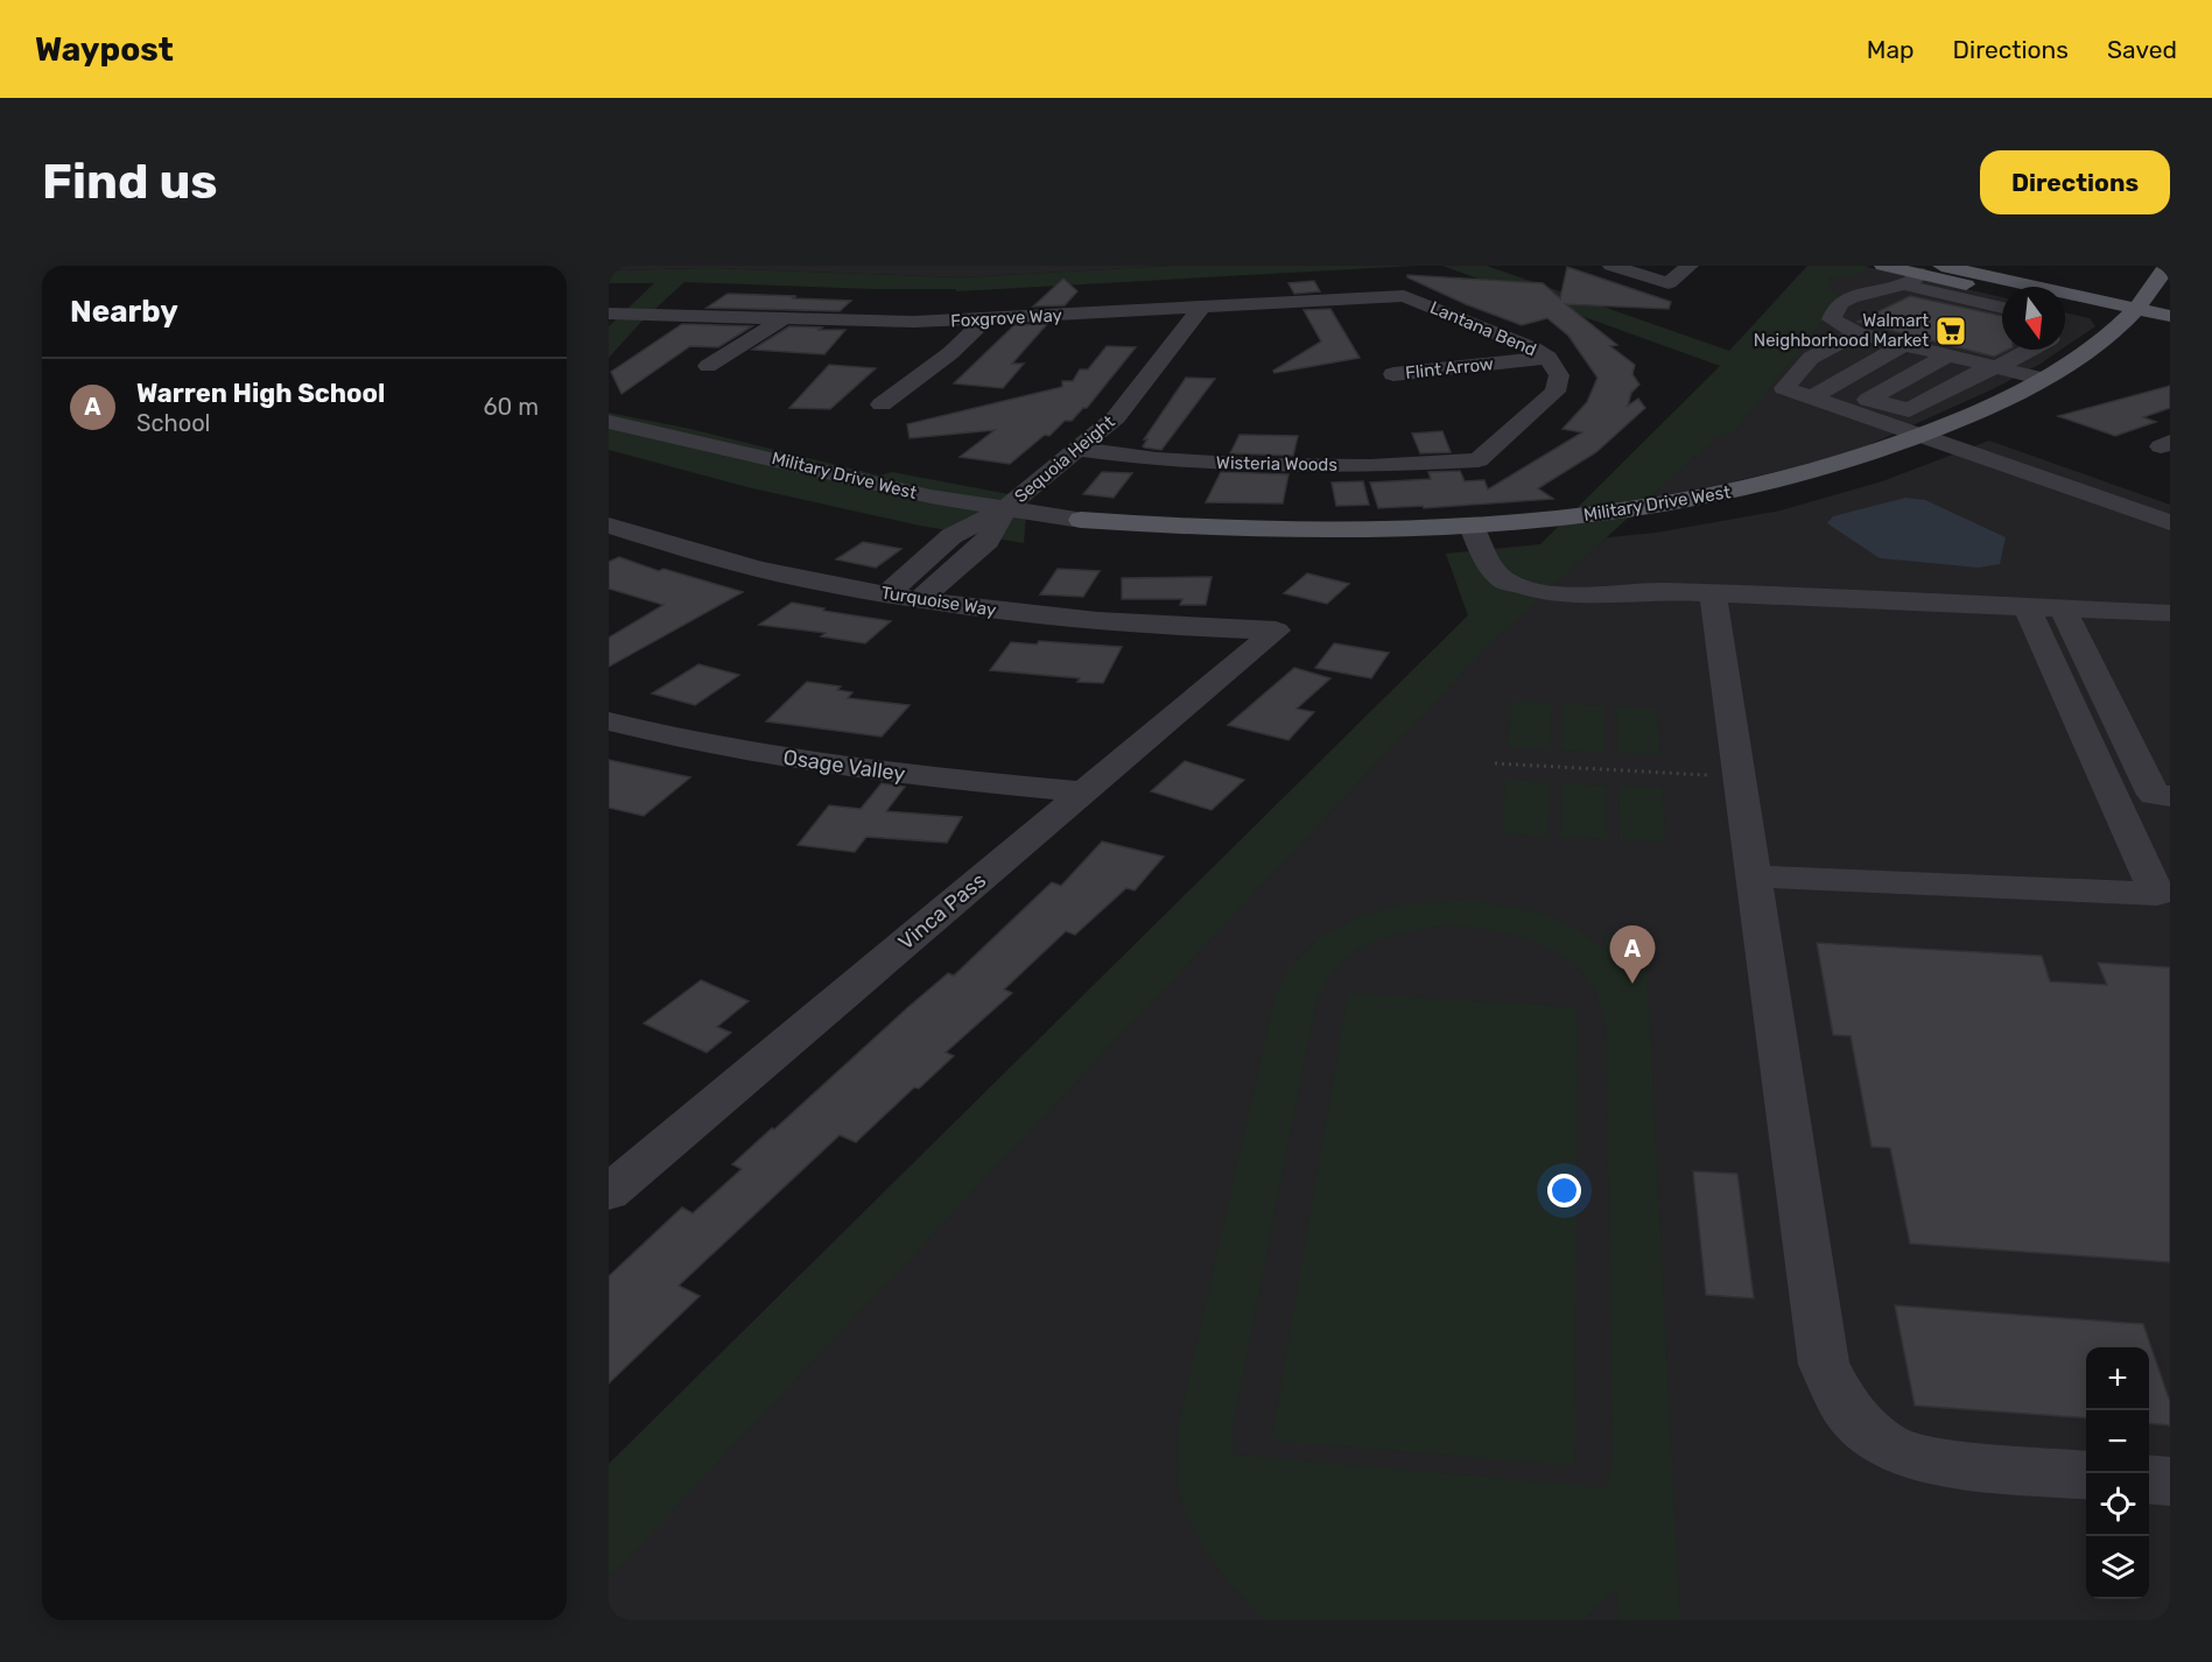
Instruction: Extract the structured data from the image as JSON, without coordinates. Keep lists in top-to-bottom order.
{
  "streets": {
    "main road": ["Military Drive West"],
    "street": [
      "Foxgrove Way",
      "Lantana Bend",
      "Flint Arrow",
      "Sequoia Height",
      "Wisteria Woods",
      "Turquoise Way",
      "Osage Valley",
      "Vinca Pass"
    ]
  },
  "crossings": [
    ["Foxgrove Way", "Lantana Bend"],
    ["Foxgrove Way", "Sequoia Height"],
    ["Lantana Bend", "Flint Arrow"],
    ["Lantana Bend", "Wisteria Woods"],
    ["Sequoia Height", "Wisteria Woods"],
    ["Sequoia Height", "Military Drive West"],
    ["Sequoia Height", "Turquoise Way"],
    ["Turquoise Way", "Vinca Pass"],
    ["Osage Valley", "Vinca Pass"]
  ],
  "places": {
    "supermarket": ["Walmart Neighborhood Market"]
  },
  "north": "bottom",
  "page": {
    "header": "Waypost",
    "nav": ["Map", "Directions", "Saved"],
    "buttons": "Directions",
    "title": "Find us",
    "heading": "Nearby",
    "list": [
      {
        "mark": "A",
        "name": "Warren High School",
        "note": "School",
        "value": "60 m"
      }
    ],
    "pins": "A",
    "map_buttons": ["+", "−"]
  }
}
